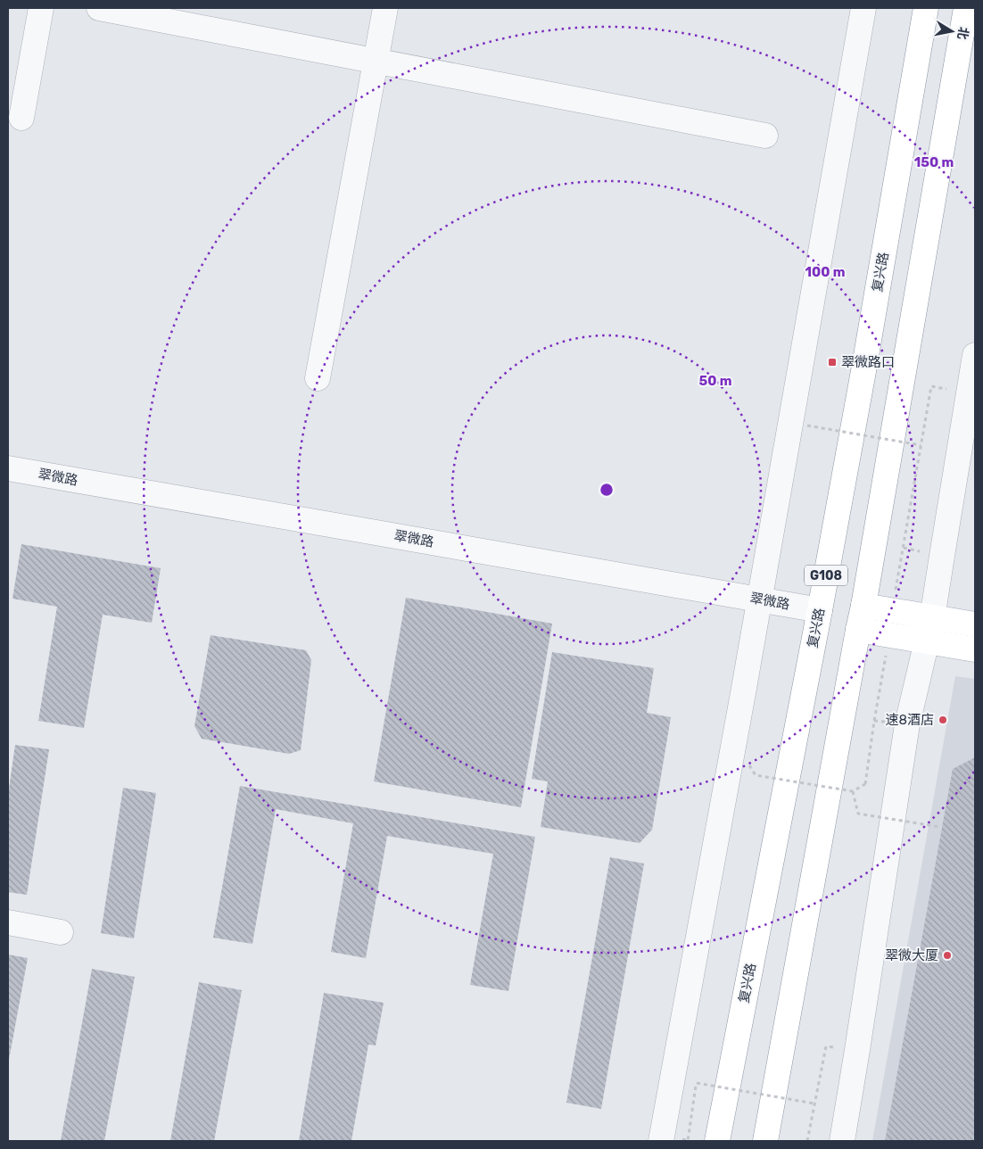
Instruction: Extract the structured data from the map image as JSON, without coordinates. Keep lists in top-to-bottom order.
{
  "streets": {
    "main road": ["复兴路", "G108"],
    "street": ["翠微路"]
  },
  "crossings": [
    ["复兴路", "翠微路"]
  ],
  "places": {
    "transit": ["翠微路口"],
    "other": ["速8酒店", "翠微大厦"]
  },
  "north": "right",
  "rings": ["150 m", "100 m", "50 m"]
}
